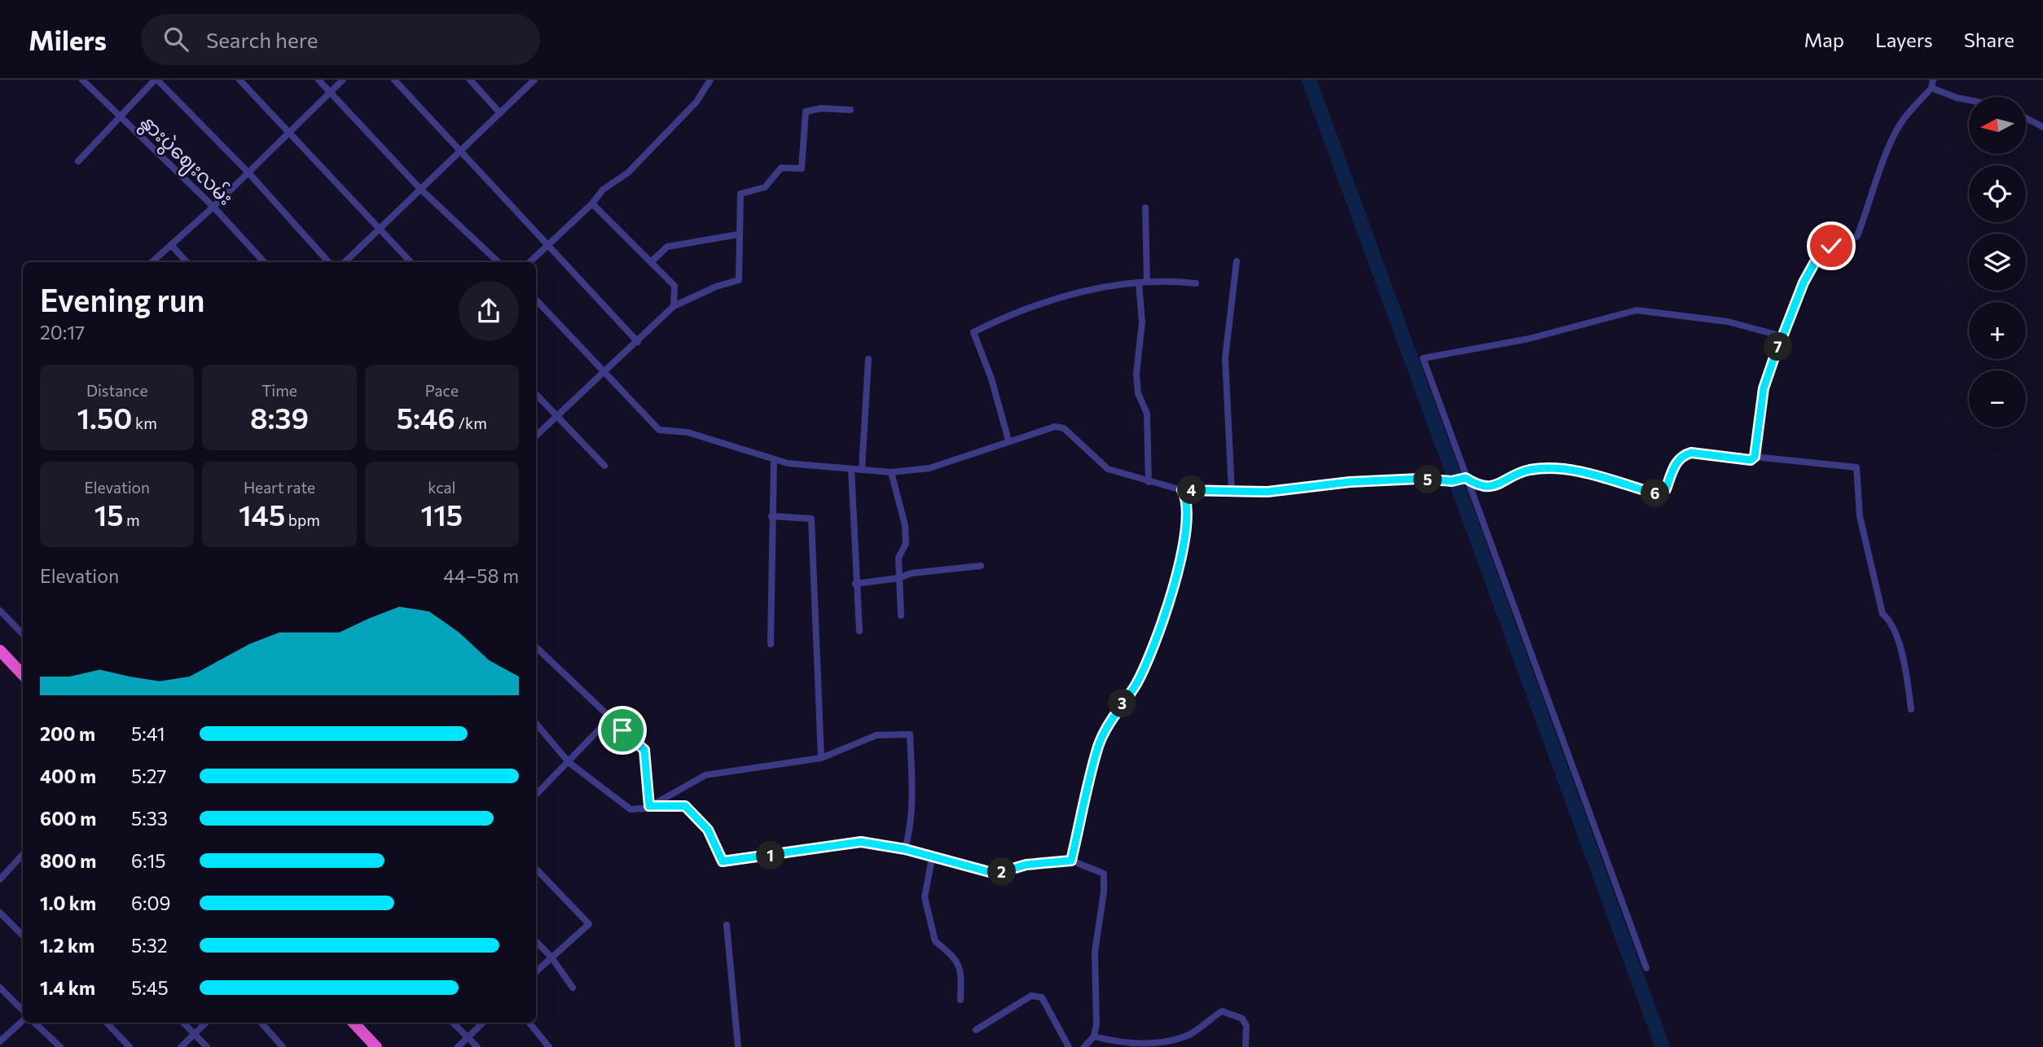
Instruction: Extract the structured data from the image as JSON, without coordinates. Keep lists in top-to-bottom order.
{
  "streets": {
    "street": ["နွားပွဲဈေးလမ်း"]
  },
  "north": "left",
  "page": {
    "header": "Milers",
    "search": "Search here",
    "nav": ["Map", "Layers", "Share"],
    "map_buttons": ["+", "−"],
    "heading": ["Evening run", "20:17"],
    "pins": [
      "7",
      "5",
      "4",
      "6",
      "3",
      "1",
      "2"
    ],
    "stats": [
      ["Distance", "1.50 km"],
      ["Time", "8:39"],
      ["Pace", "5:46 /km"],
      ["Elevation", "15 m"],
      ["Heart rate", "145 bpm"],
      ["kcal", "115"]
    ],
    "chart": ["Elevation", "44–58 m"],
    "list": [
      {
        "name": "200 m",
        "note": "5:41"
      },
      {
        "name": "400 m",
        "note": "5:27"
      },
      {
        "name": "600 m",
        "note": "5:33"
      },
      {
        "name": "800 m",
        "note": "6:15"
      },
      {
        "name": "1.0 km",
        "note": "6:09"
      },
      {
        "name": "1.2 km",
        "note": "5:32"
      },
      {
        "name": "1.4 km",
        "note": "5:45"
      }
    ]
  }
}
